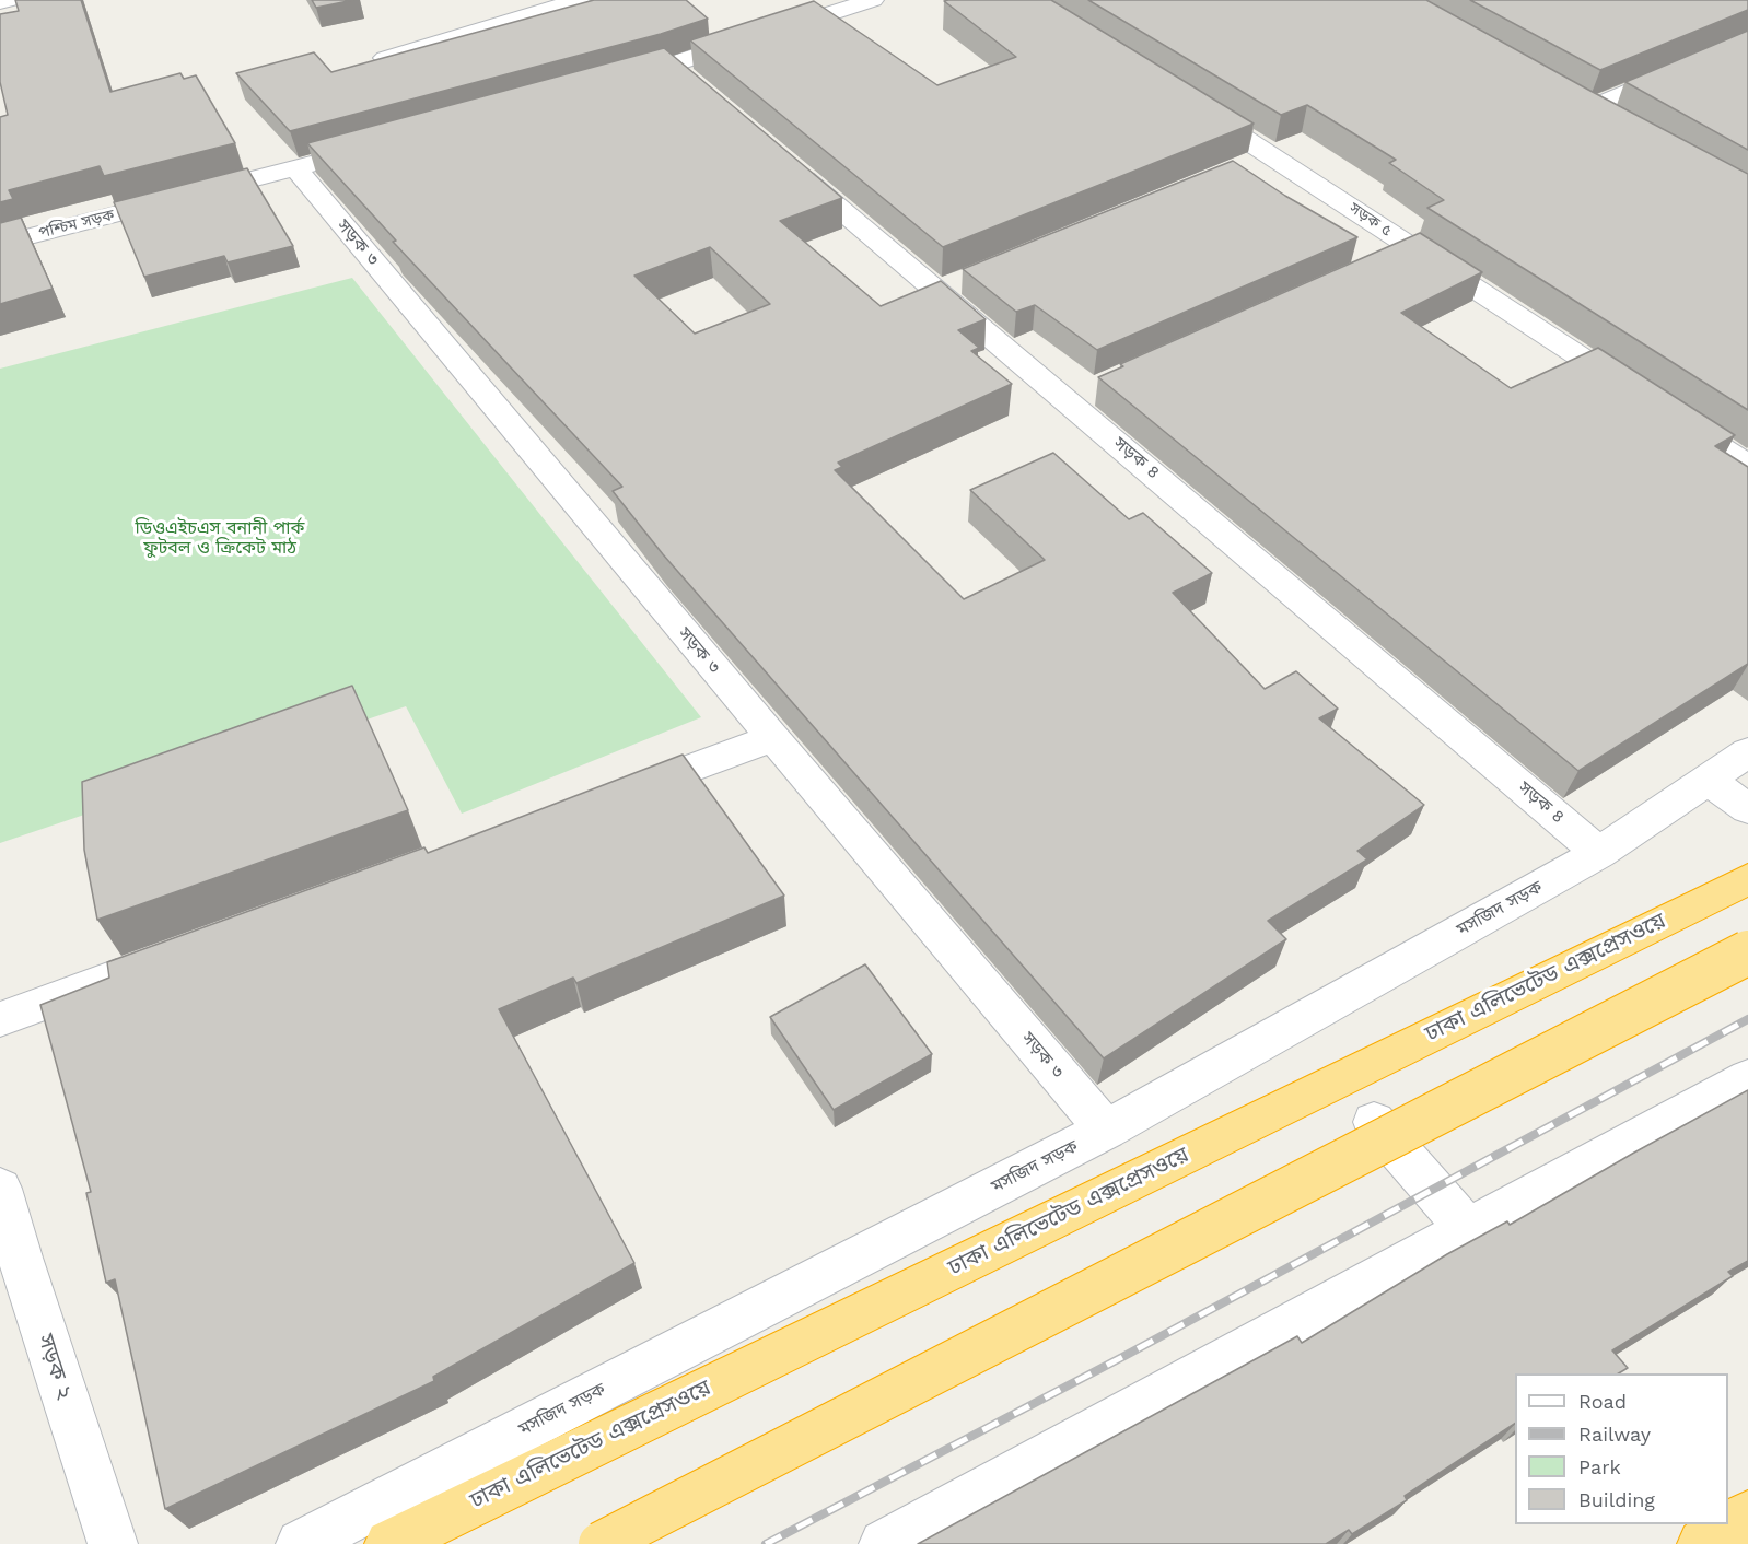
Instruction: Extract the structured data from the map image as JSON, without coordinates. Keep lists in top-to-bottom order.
{
  "streets": {
    "highway": ["ঢাকা এলিভেটেড এক্সপ্রেসওয়ে"],
    "street": [
      "সড়ক ৫",
      "পশ্চিম সড়ক",
      "সড়ক ৩",
      "সড়ক ৪",
      "মসজিদ সড়ক",
      "সড়ক ২"
    ]
  },
  "crossings": [
    ["পশ্চিম সড়ক", "সড়ক ৩"],
    ["সড়ক ৩", "মসজিদ সড়ক"],
    ["সড়ক ৪", "মসজিদ সড়ক"]
  ],
  "parks": ["ডিওএইচএস বনানী পার্ক ফুটবল ও ক্রিকেট মাঠ"],
  "legend": [
    "Road",
    "Railway",
    "Park",
    "Building"
  ]
}
